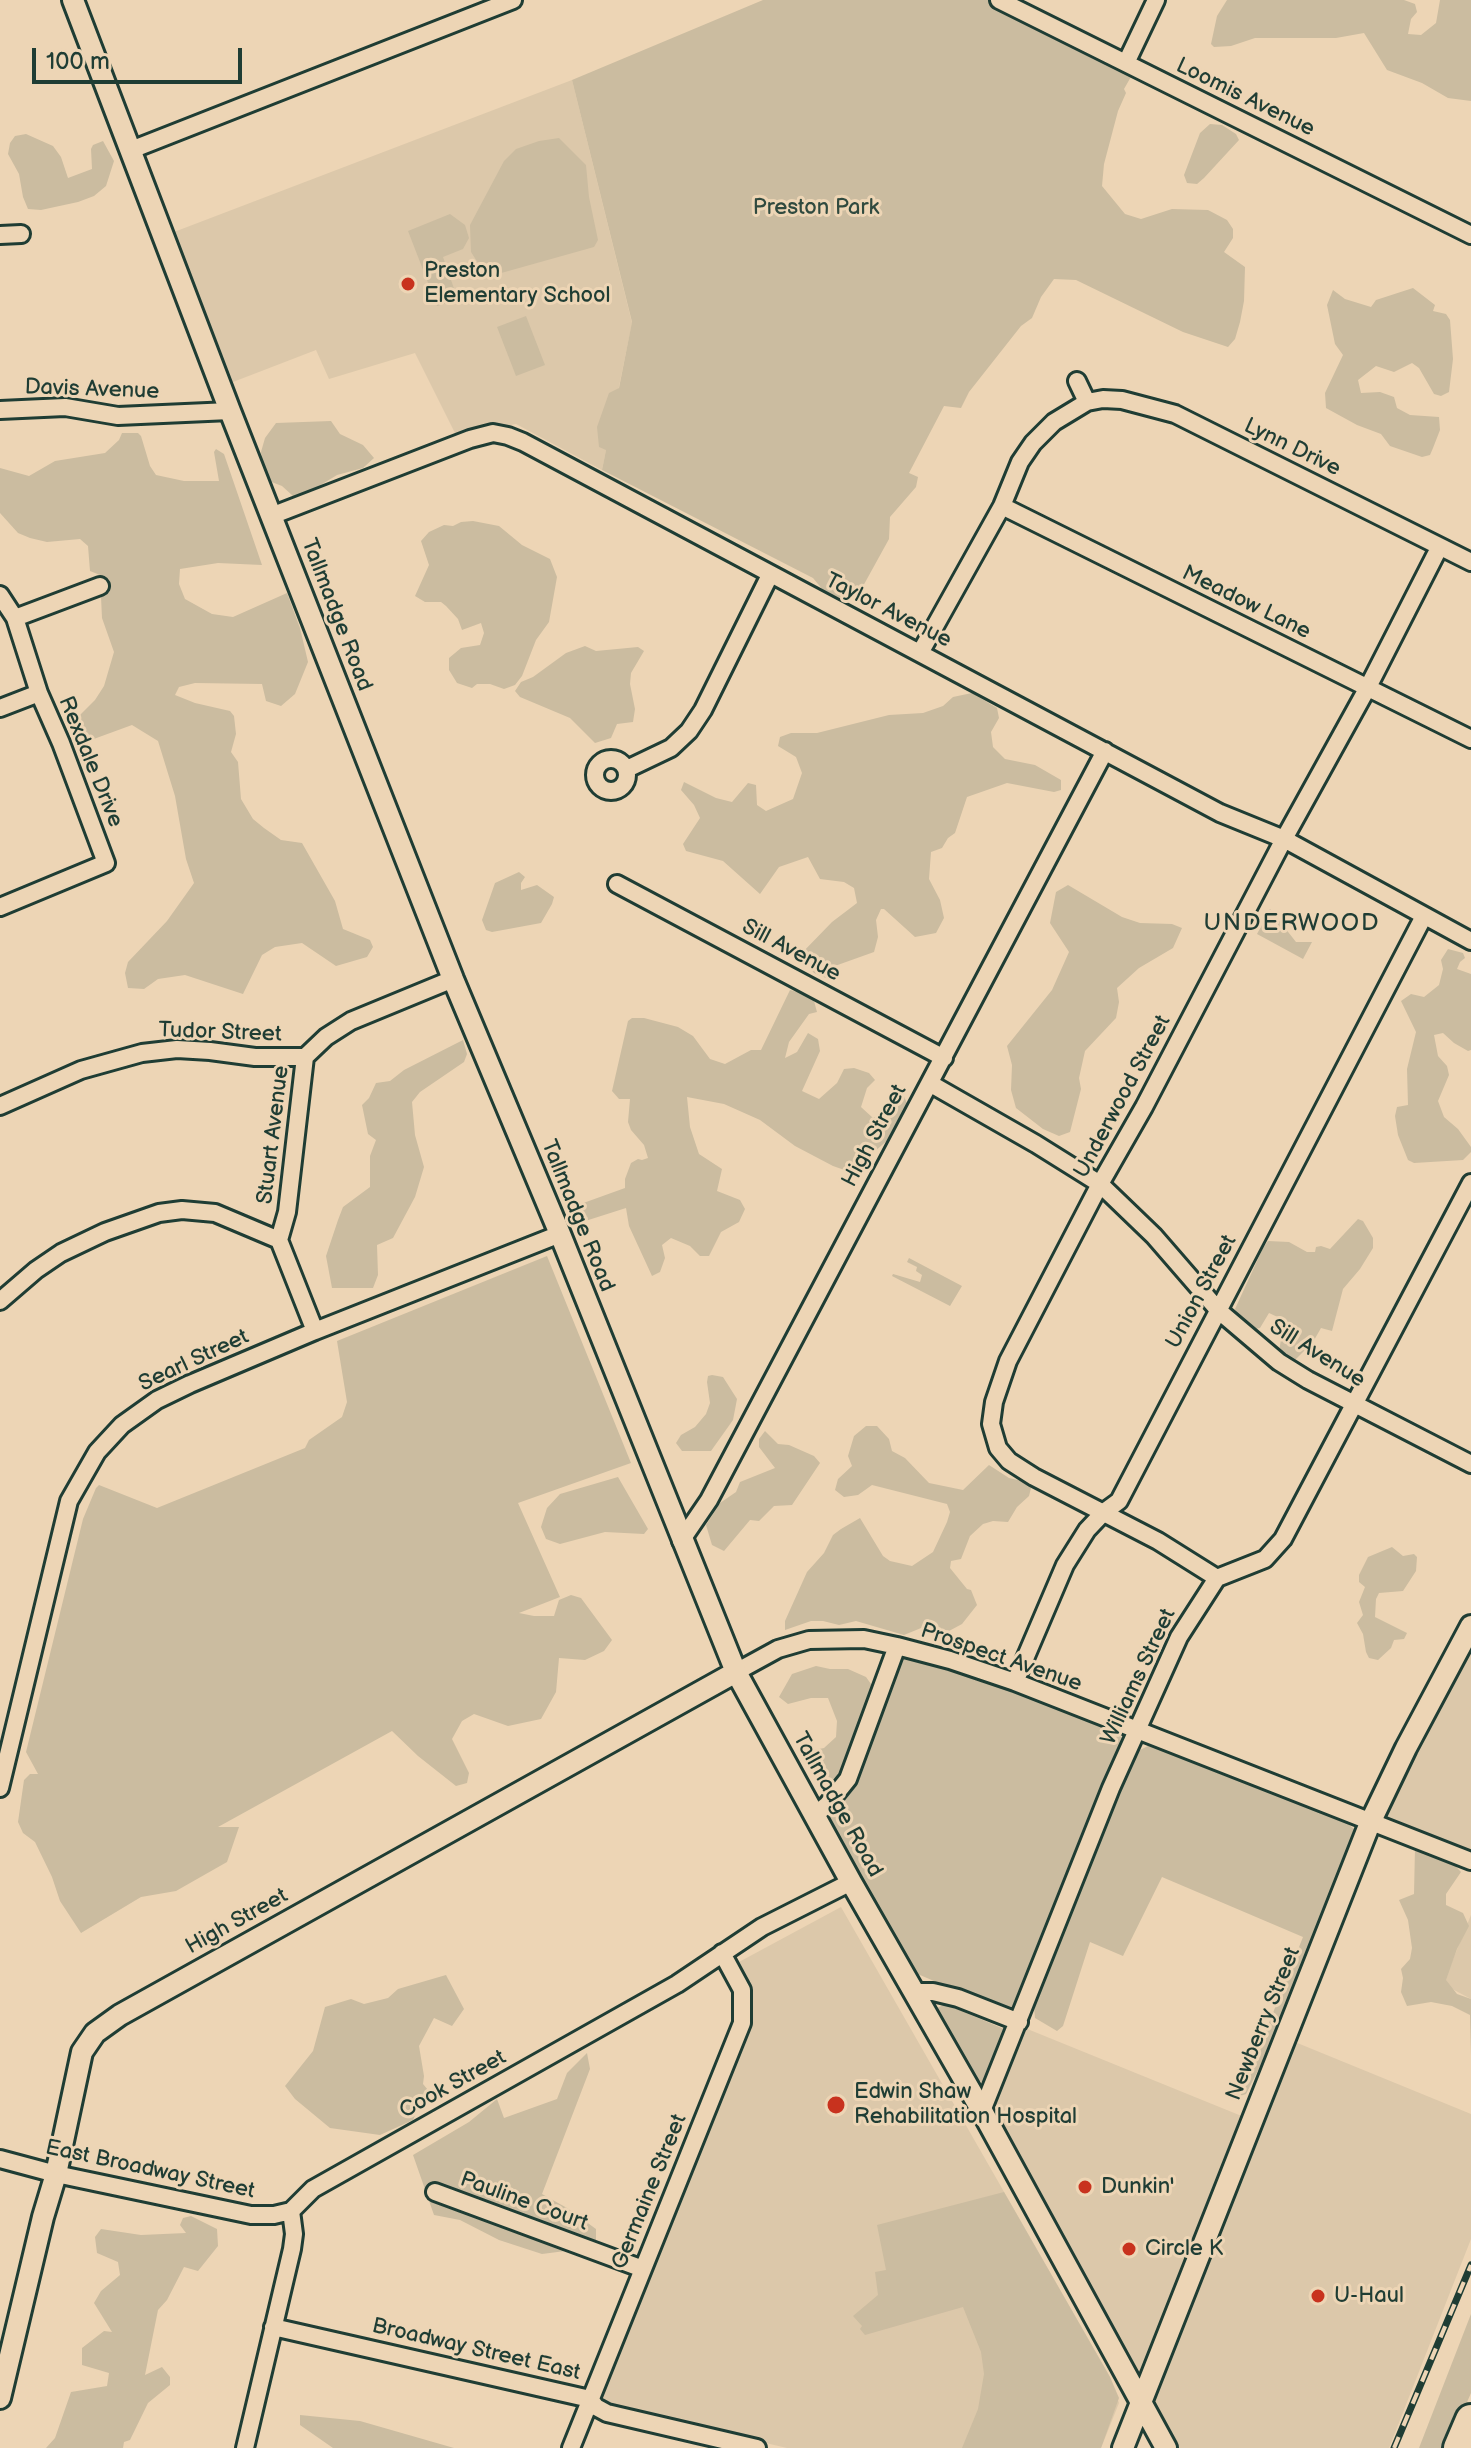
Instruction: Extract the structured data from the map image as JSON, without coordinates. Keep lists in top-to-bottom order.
{
  "streets": {
    "street": [
      "Loomis Avenue",
      "Davis Avenue",
      "Lynn Drive",
      "Meadow Lane",
      "Taylor Avenue",
      "Tallmadge Road",
      "Rexdale Drive",
      "Sill Avenue",
      "Tudor Street",
      "Underwood Street",
      "Stuart Avenue",
      "High Street",
      "Union Street",
      "Searl Street",
      "Prospect Avenue",
      "Williams Street",
      "Newberry Street",
      "Cook Street",
      "East Broadway Street",
      "Germaine Street",
      "Pauline Court",
      "Broadway Street East"
    ]
  },
  "crossings": [
    ["Davis Avenue", "Tallmadge Road"],
    ["Lynn Drive", "Underwood Street"],
    ["Meadow Lane", "Underwood Street"],
    ["Taylor Avenue", "Tallmadge Road"],
    ["Taylor Avenue", "Underwood Street"],
    ["Taylor Avenue", "High Street"],
    ["Taylor Avenue", "Union Street"],
    ["Tallmadge Road", "Stuart Avenue"],
    ["Tallmadge Road", "High Street"],
    ["Tallmadge Road", "Searl Street"],
    ["Tallmadge Road", "Prospect Avenue"],
    ["Tallmadge Road", "Williams Street"],
    ["Tallmadge Road", "Newberry Street"],
    ["Tallmadge Road", "Cook Street"],
    ["Sill Avenue", "Underwood Street"],
    ["Sill Avenue", "High Street"],
    ["Sill Avenue", "Union Street"],
    ["Tudor Street", "Stuart Avenue"],
    ["Underwood Street", "Union Street"],
    ["Underwood Street", "Williams Street"],
    ["High Street", "Prospect Avenue"],
    ["High Street", "East Broadway Street"],
    ["Union Street", "Prospect Avenue"],
    ["Prospect Avenue", "Williams Street"],
    ["Prospect Avenue", "Newberry Street"],
    ["Cook Street", "East Broadway Street"],
    ["Cook Street", "Germaine Street"],
    ["Germaine Street", "Pauline Court"],
    ["Germaine Street", "Broadway Street East"]
  ],
  "districts": ["UNDERWOOD"],
  "parks": ["Preston Park"],
  "places": [
    "Preston Elementary School",
    "Edwin Shaw Rehabilitation Hospital",
    "Dunkin'",
    "Circle K",
    "U-Haul"
  ],
  "scale_bar": "100 m"
}
